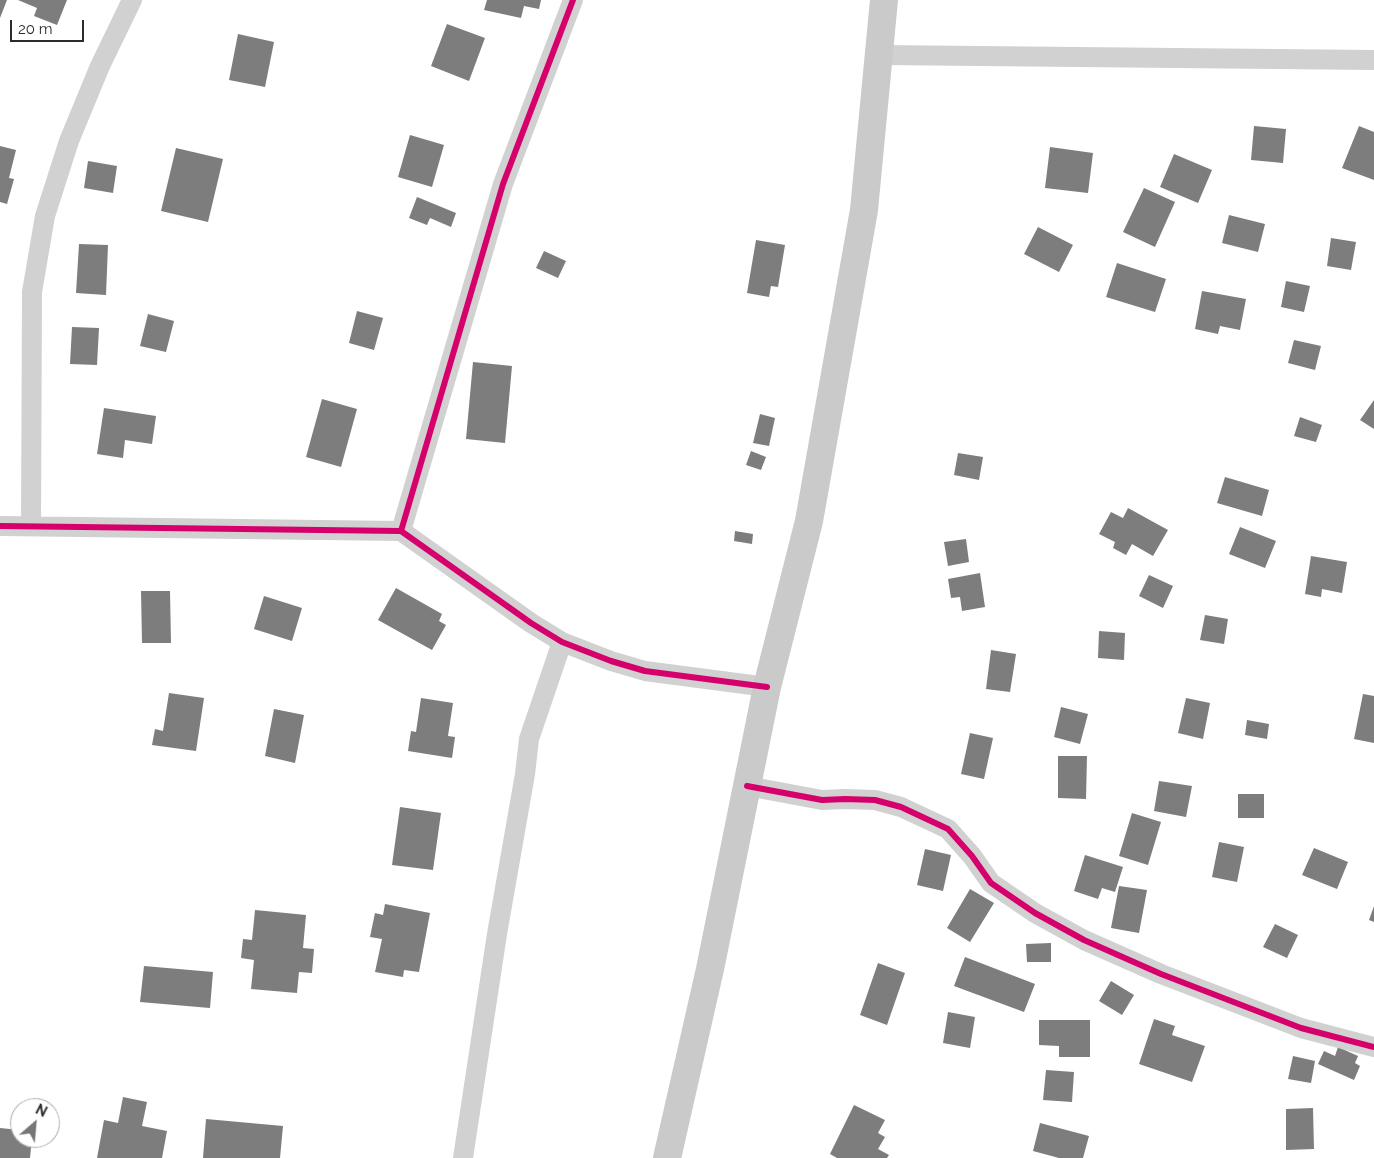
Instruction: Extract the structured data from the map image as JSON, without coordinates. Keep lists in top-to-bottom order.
{
  "scale_bar": "20 m",
  "north": "top right"
}
